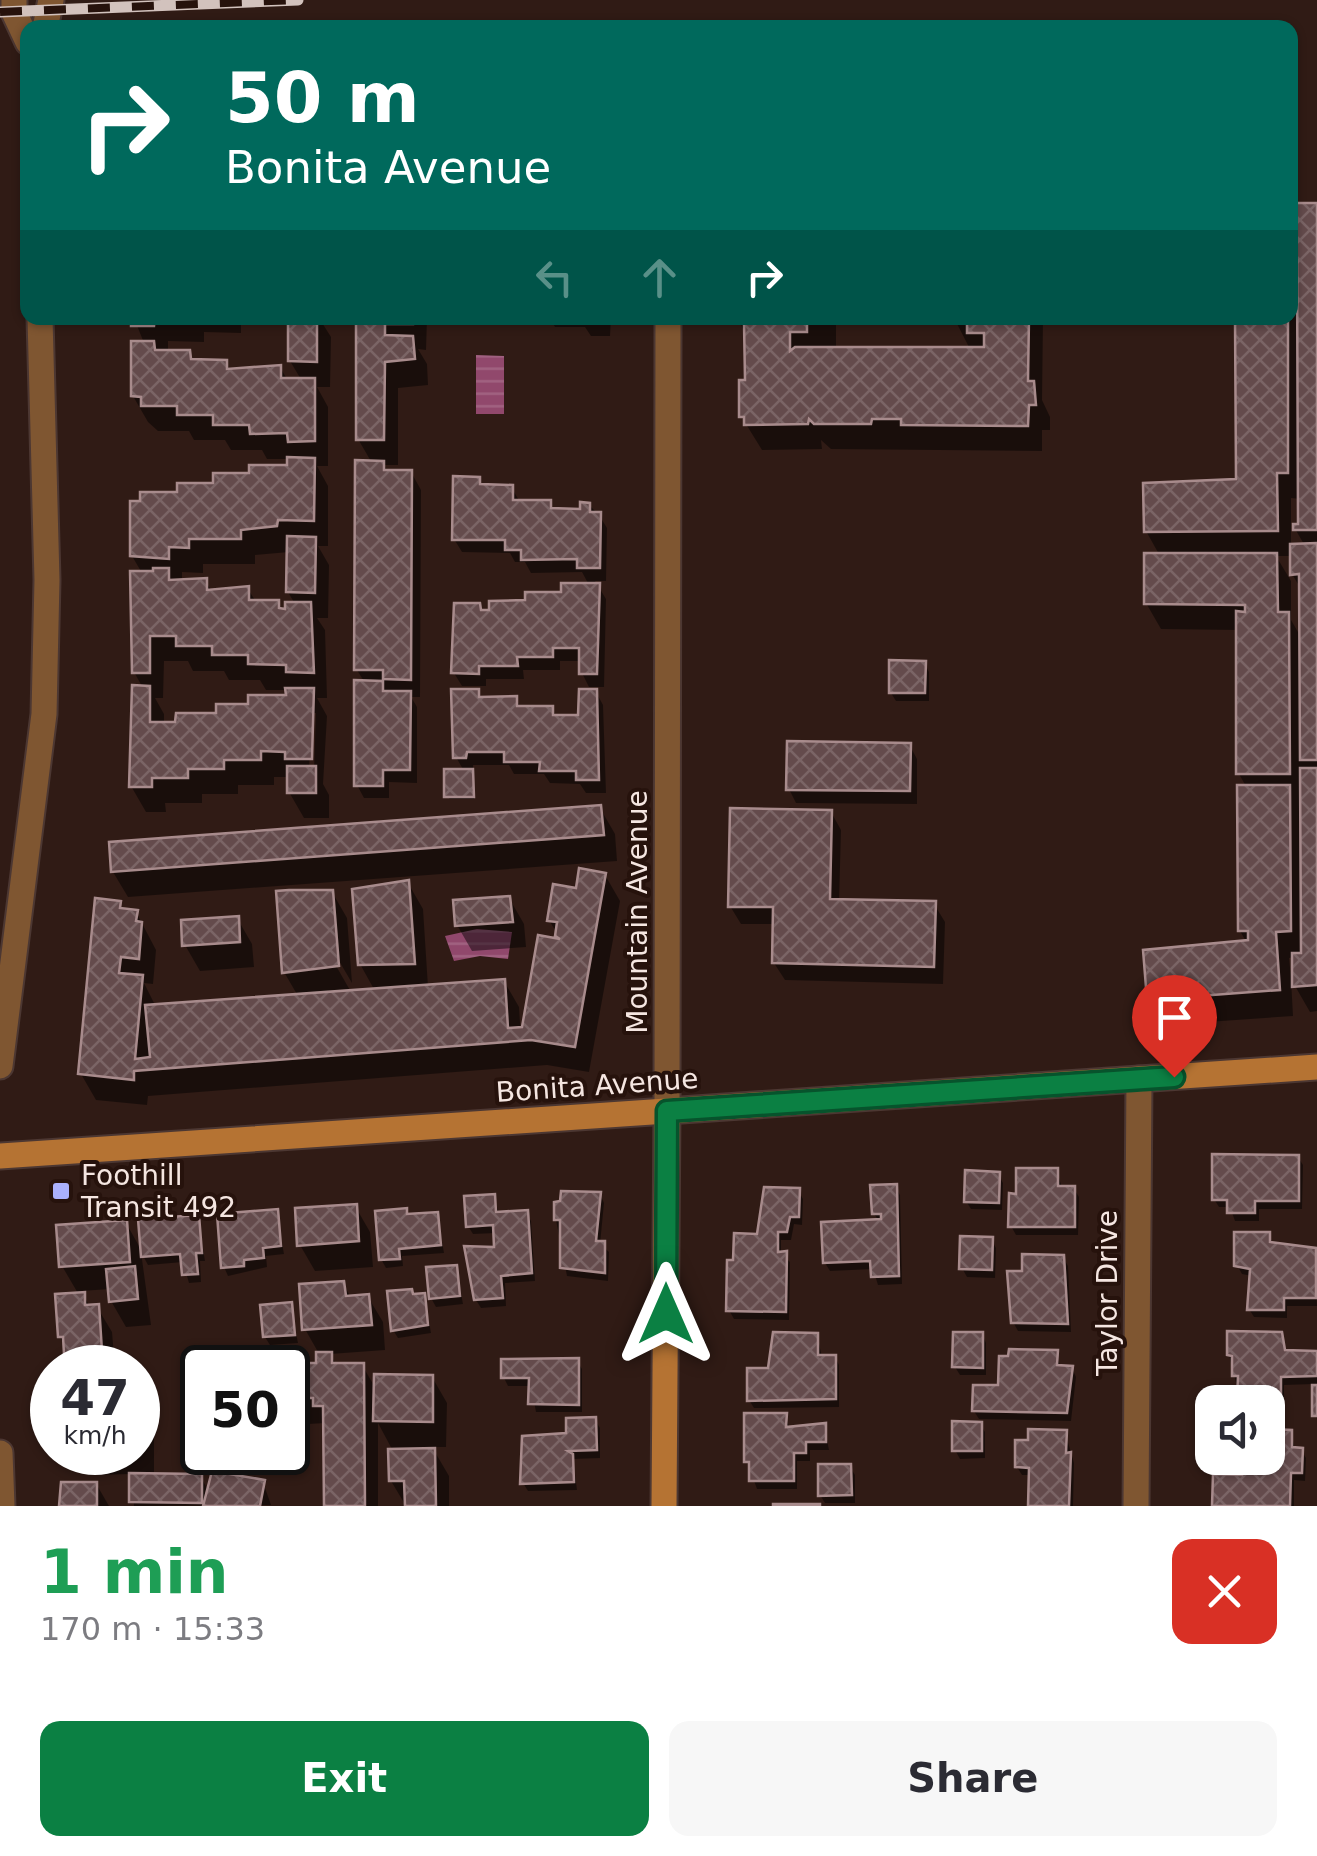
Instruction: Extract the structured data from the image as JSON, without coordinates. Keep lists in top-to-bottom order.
{
  "streets": {
    "main road": ["Mountain Avenue", "Bonita Avenue"],
    "street": ["Taylor Drive"]
  },
  "crossings": [
    ["Mountain Avenue", "Bonita Avenue"],
    ["Bonita Avenue", "Taylor Drive"]
  ],
  "places": {
    "transit": ["Foothill Transit 492"]
  },
  "page": {
    "turn": ["50 m", "Bonita Avenue"],
    "speed": "47 km/h",
    "limit": "50",
    "heading": ["1 min", "170 m · 15:33"],
    "buttons": ["Exit", "Share"]
  }
}
